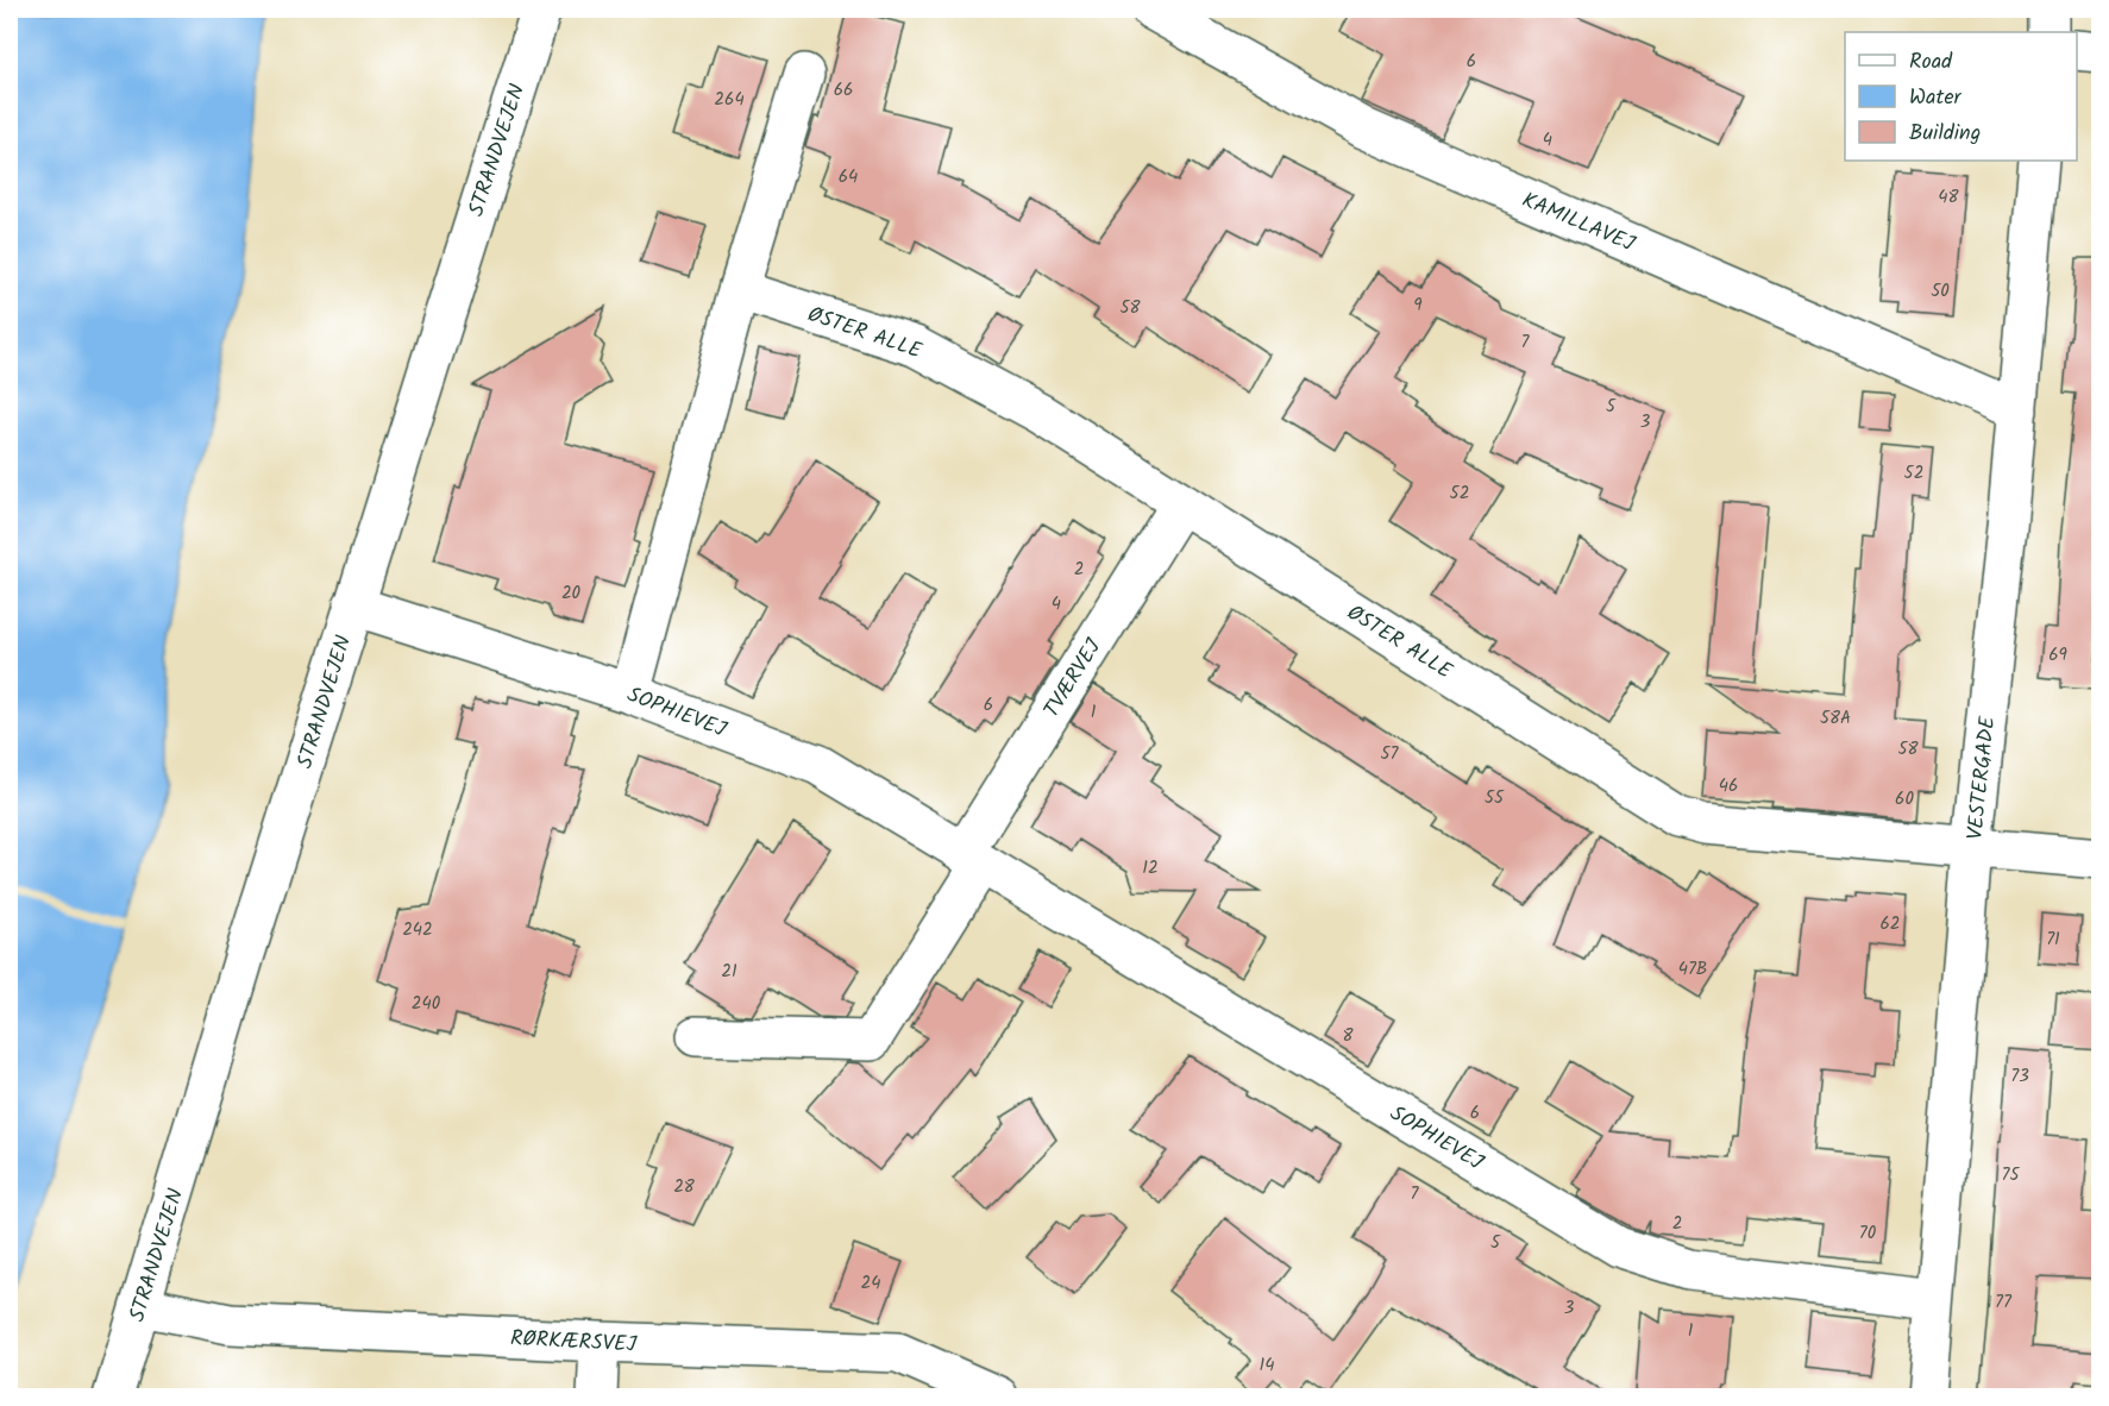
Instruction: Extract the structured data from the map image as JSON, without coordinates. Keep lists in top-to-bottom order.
{
  "streets": {
    "street": [
      "STRANDVEJEN",
      "KAMILLAVEJ",
      "ØSTER ALLE",
      "TVÆRVEJ",
      "SOPHIEVEJ",
      "VESTERGADE",
      "RØRKÆRSVEJ"
    ]
  },
  "crossings": [
    ["STRANDVEJEN", "SOPHIEVEJ"],
    ["STRANDVEJEN", "RØRKÆRSVEJ"],
    ["KAMILLAVEJ", "VESTERGADE"],
    ["ØSTER ALLE", "TVÆRVEJ"],
    ["ØSTER ALLE", "VESTERGADE"],
    ["TVÆRVEJ", "SOPHIEVEJ"],
    ["SOPHIEVEJ", "VESTERGADE"]
  ],
  "house_numbers": [
    "6",
    "66",
    "264",
    "4",
    "64",
    "48",
    "50",
    "9",
    "58",
    "7",
    "5",
    "3",
    "52",
    "52",
    "2",
    "20",
    "4",
    "69",
    "6",
    "1",
    "58A",
    "58",
    "57",
    "46",
    "55",
    "60",
    "12",
    "62",
    "242",
    "71",
    "47B",
    "21",
    "240",
    "8",
    "73",
    "6",
    "75",
    "28",
    "7",
    "2",
    "70",
    "5",
    "24",
    "77",
    "3",
    "1",
    "14"
  ],
  "legend": ["Road", "Water", "Building"]
}
